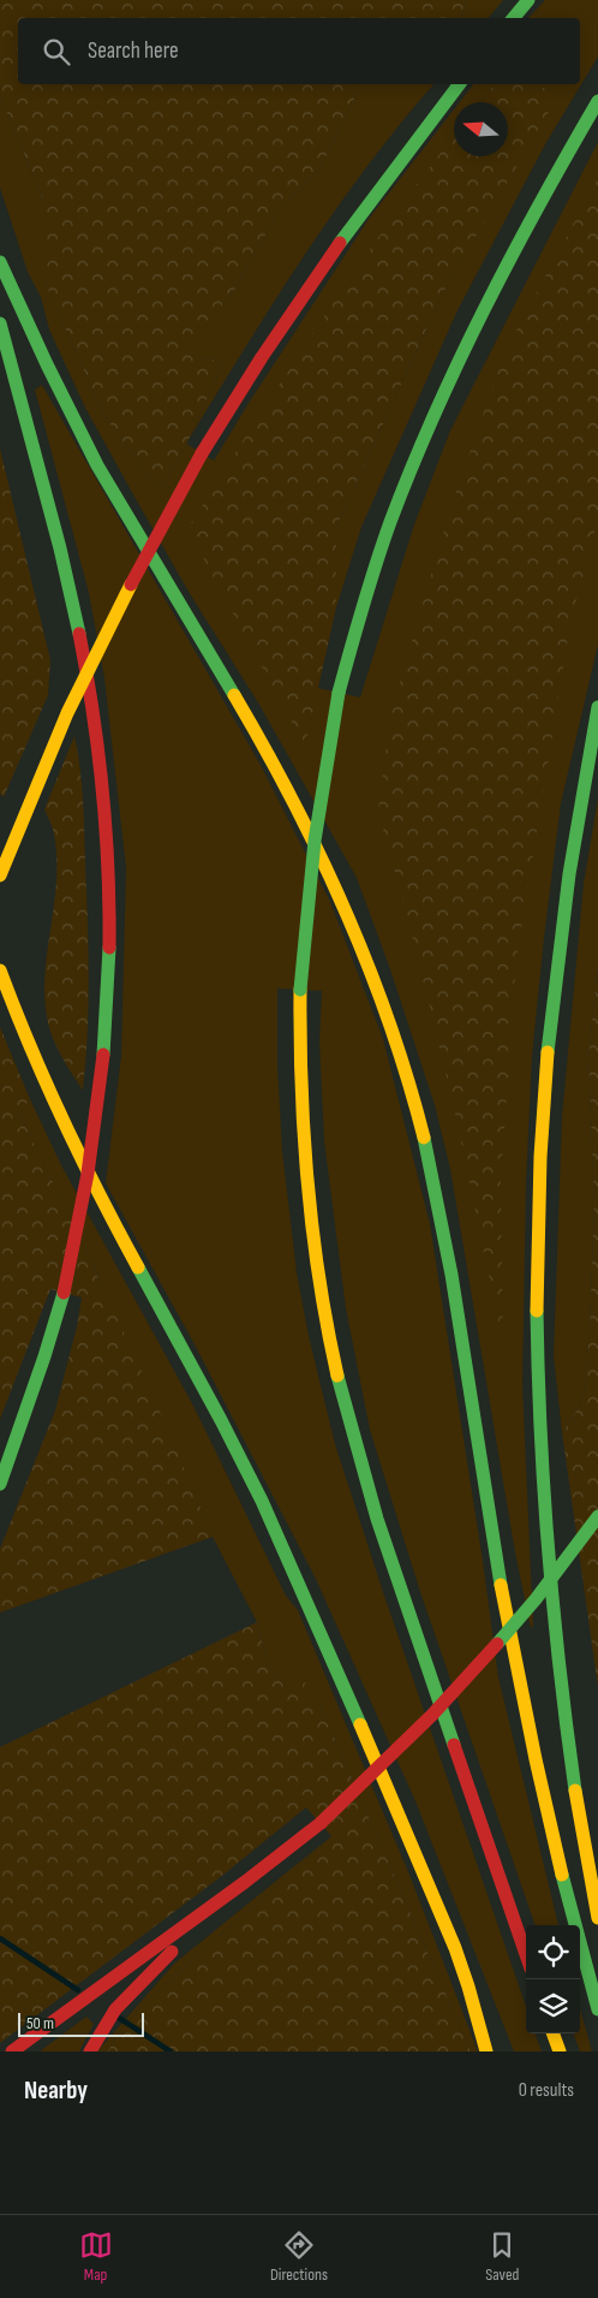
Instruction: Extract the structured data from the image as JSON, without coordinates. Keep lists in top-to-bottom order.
{
  "scale_bar": "50 m",
  "north": "left",
  "page": {
    "search": "Search here",
    "scale": "50 m",
    "heading": ["Nearby", "0 results"],
    "nav": ["Map", "Directions", "Saved"]
  }
}
